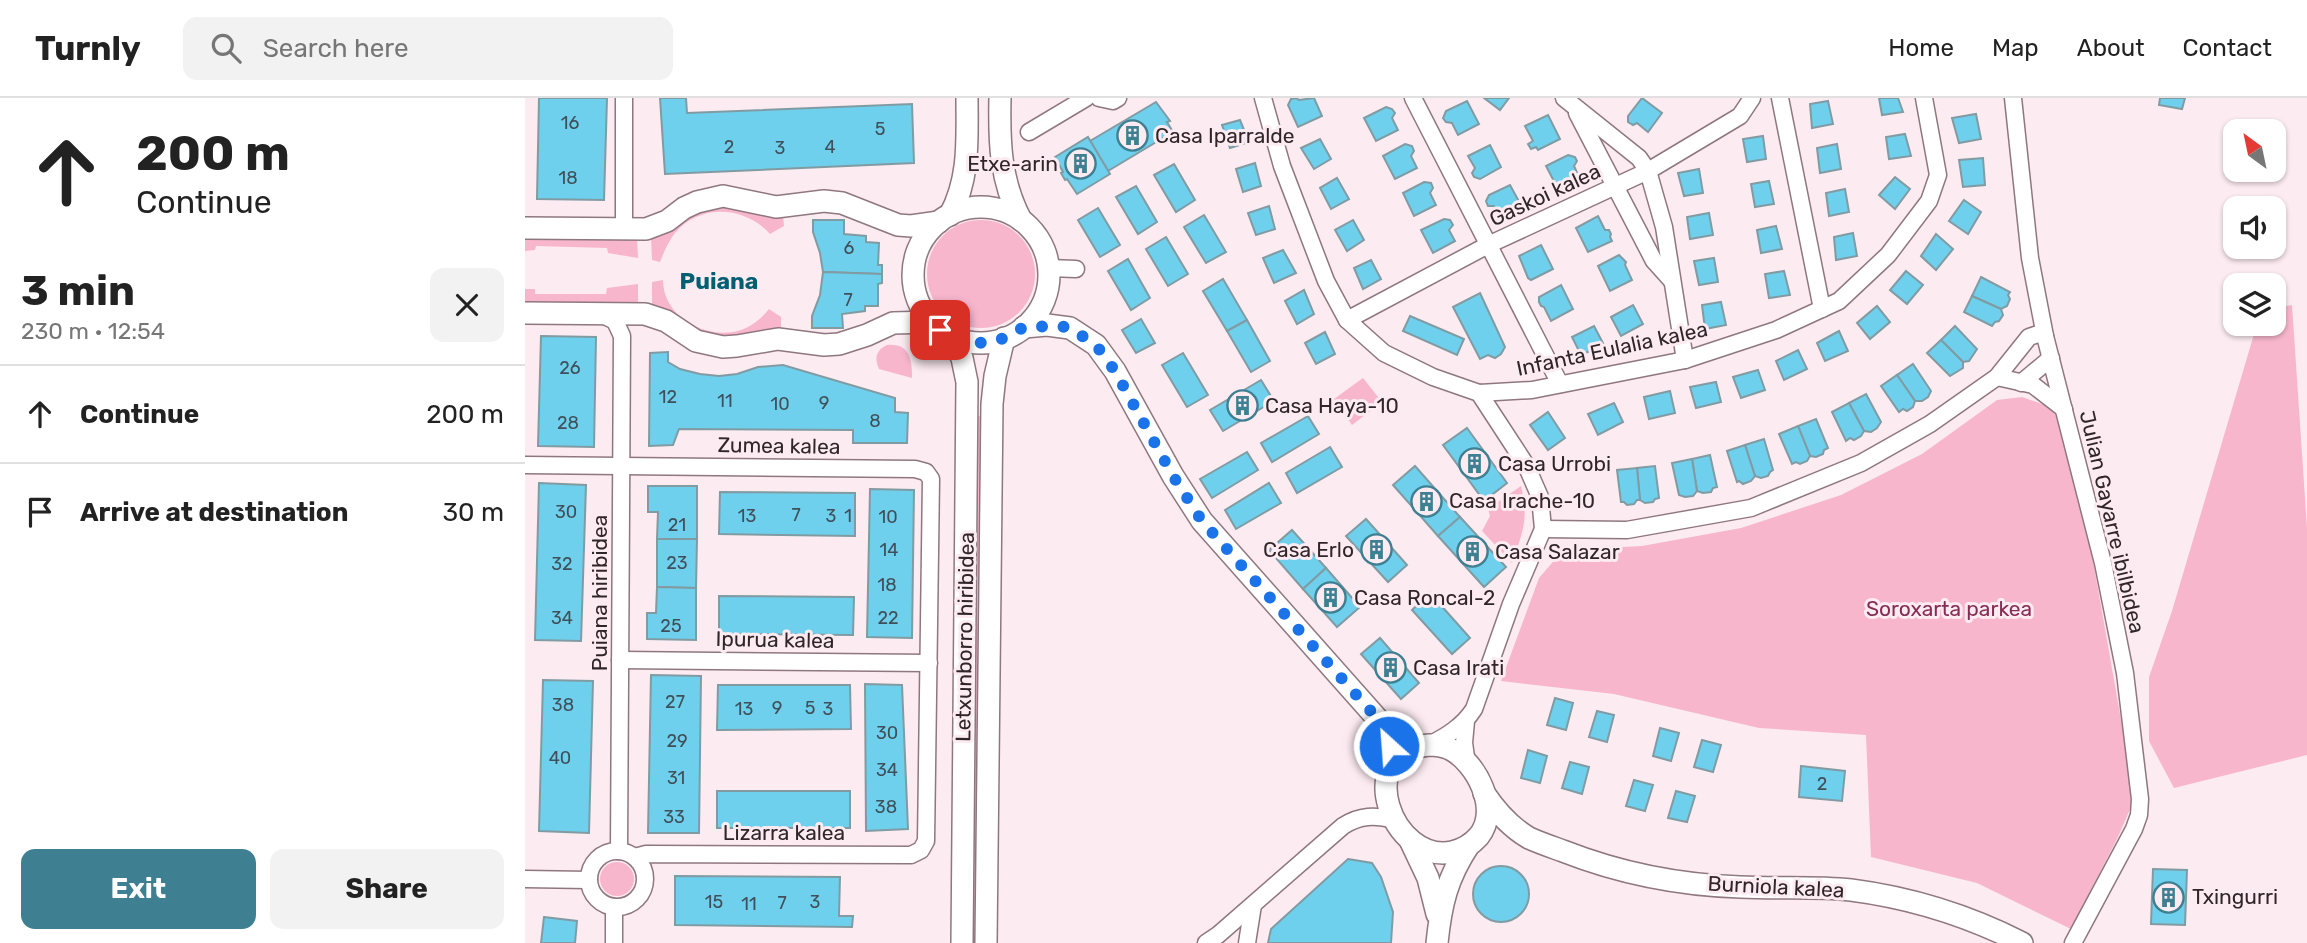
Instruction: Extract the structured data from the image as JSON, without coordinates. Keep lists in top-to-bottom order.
{
  "streets": {
    "street": [
      "Gaskoi kalea",
      "Infanta Eulalia kalea",
      "Zumea kalea",
      "Julian Gayarre ibilbidea",
      "Puiana hiribidea",
      "Letxunborro hiribidea",
      "Ipurua kalea",
      "Lizarra kalea",
      "Burniola kalea"
    ]
  },
  "crossings": [
    ["Zumea kalea", "Puiana hiribidea"],
    ["Zumea kalea", "Letxunborro hiribidea"],
    ["Puiana hiribidea", "Ipurua kalea"],
    ["Puiana hiribidea", "Lizarra kalea"],
    ["Letxunborro hiribidea", "Ipurua kalea"],
    ["Letxunborro hiribidea", "Lizarra kalea"]
  ],
  "districts": ["Puiana"],
  "parks": ["Soroxarta parkea"],
  "places": {
    "building": [
      "Casa Iparralde",
      "Etxe-arin",
      "Casa Haya-10",
      "Casa Urrobi",
      "Casa Irache-10",
      "Casa Erlo",
      "Casa Salazar",
      "Casa Roncal-2",
      "Casa Irati",
      "Txingurri"
    ]
  },
  "house_numbers": [
    "16",
    "5",
    "2",
    "4",
    "3",
    "18",
    "6",
    "7",
    "26",
    "12",
    "11",
    "9",
    "10",
    "8",
    "28",
    "30",
    "7",
    "13",
    "3",
    "1",
    "10",
    "21",
    "14",
    "23",
    "32",
    "18",
    "34",
    "22",
    "25",
    "27",
    "38",
    "9",
    "5",
    "13",
    "3",
    "30",
    "29",
    "40",
    "34",
    "31",
    "2",
    "38",
    "33",
    "15",
    "3",
    "7",
    "11"
  ],
  "north": "top left",
  "page": {
    "header": "Turnly",
    "search": "Search here",
    "nav": [
      "Home",
      "Map",
      "About",
      "Contact"
    ],
    "turn": ["200 m", "Continue"],
    "heading": ["3 min", "230 m · 12:54"],
    "list": [
      {
        "name": "Continue",
        "value": "200 m"
      },
      {
        "name": "Arrive at destination",
        "value": "30 m"
      }
    ],
    "buttons": ["Exit", "Share"]
  }
}
